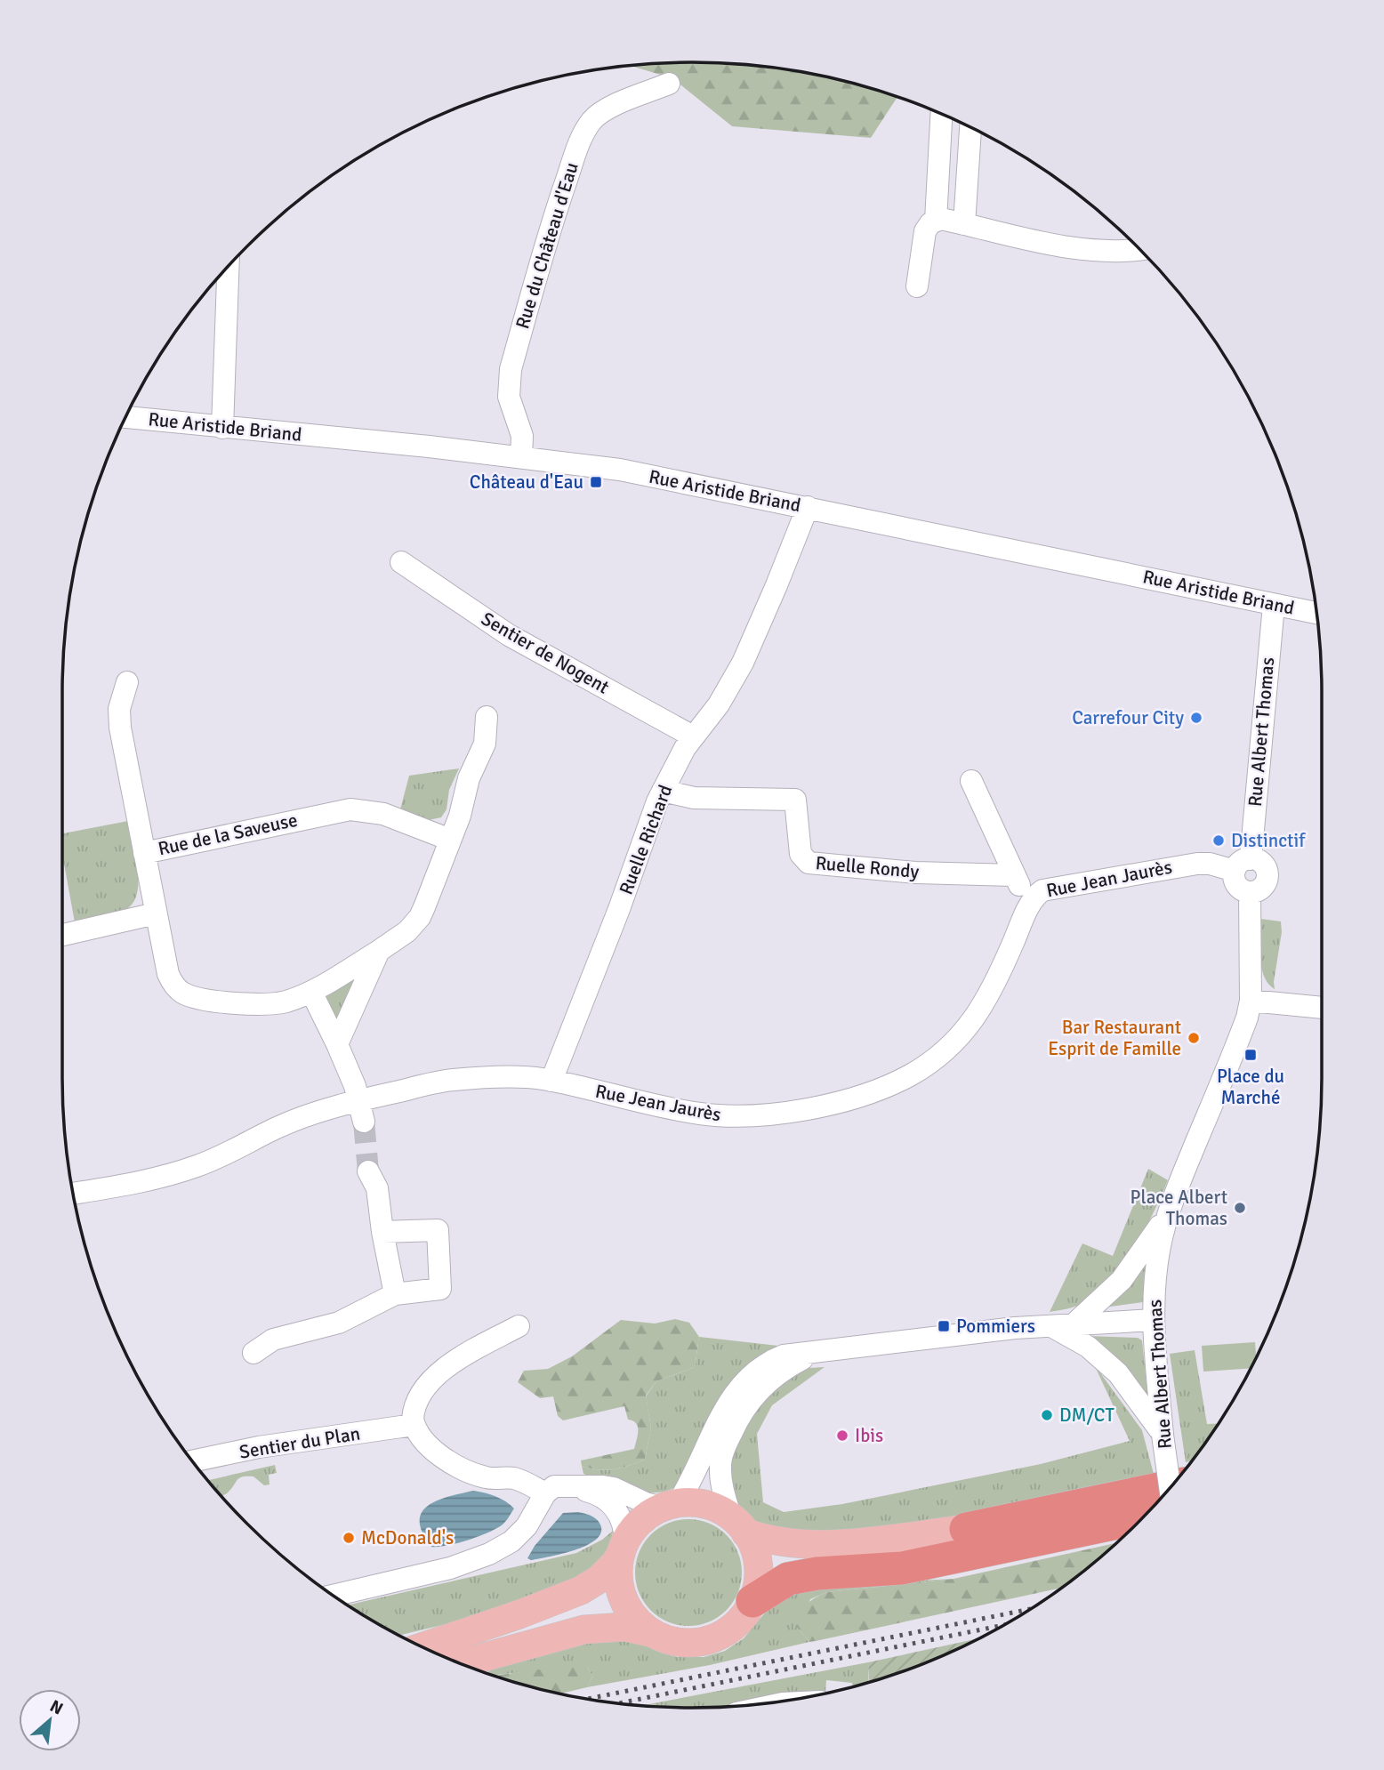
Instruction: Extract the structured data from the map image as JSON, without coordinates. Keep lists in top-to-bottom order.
{
  "streets": {
    "street": [
      "Rue du Château d'Eau",
      "Rue Aristide Briand",
      "Sentier de Nogent",
      "Rue Albert Thomas",
      "Rue de la Saveuse",
      "Ruelle Richard",
      "Ruelle Rondy",
      "Rue Jean Jaurès",
      "Sentier du Plan"
    ]
  },
  "crossings": [
    ["Rue du Château d'Eau", "Rue Aristide Briand"],
    ["Rue Aristide Briand", "Rue Albert Thomas"],
    ["Rue Aristide Briand", "Ruelle Richard"],
    ["Sentier de Nogent", "Ruelle Richard"],
    ["Rue Albert Thomas", "Rue Jean Jaurès"],
    ["Ruelle Richard", "Ruelle Rondy"],
    ["Ruelle Richard", "Rue Jean Jaurès"]
  ],
  "places": {
    "transit": ["Château d'Eau", "Place du Marché", "Pommiers"],
    "other": [
      "Carrefour City",
      "Distinctif",
      "Bar Restaurant Esprit de Famille",
      "Place Albert Thomas",
      "DM/CT",
      "Ibis",
      "McDonald's"
    ]
  },
  "north": "top right"
}
